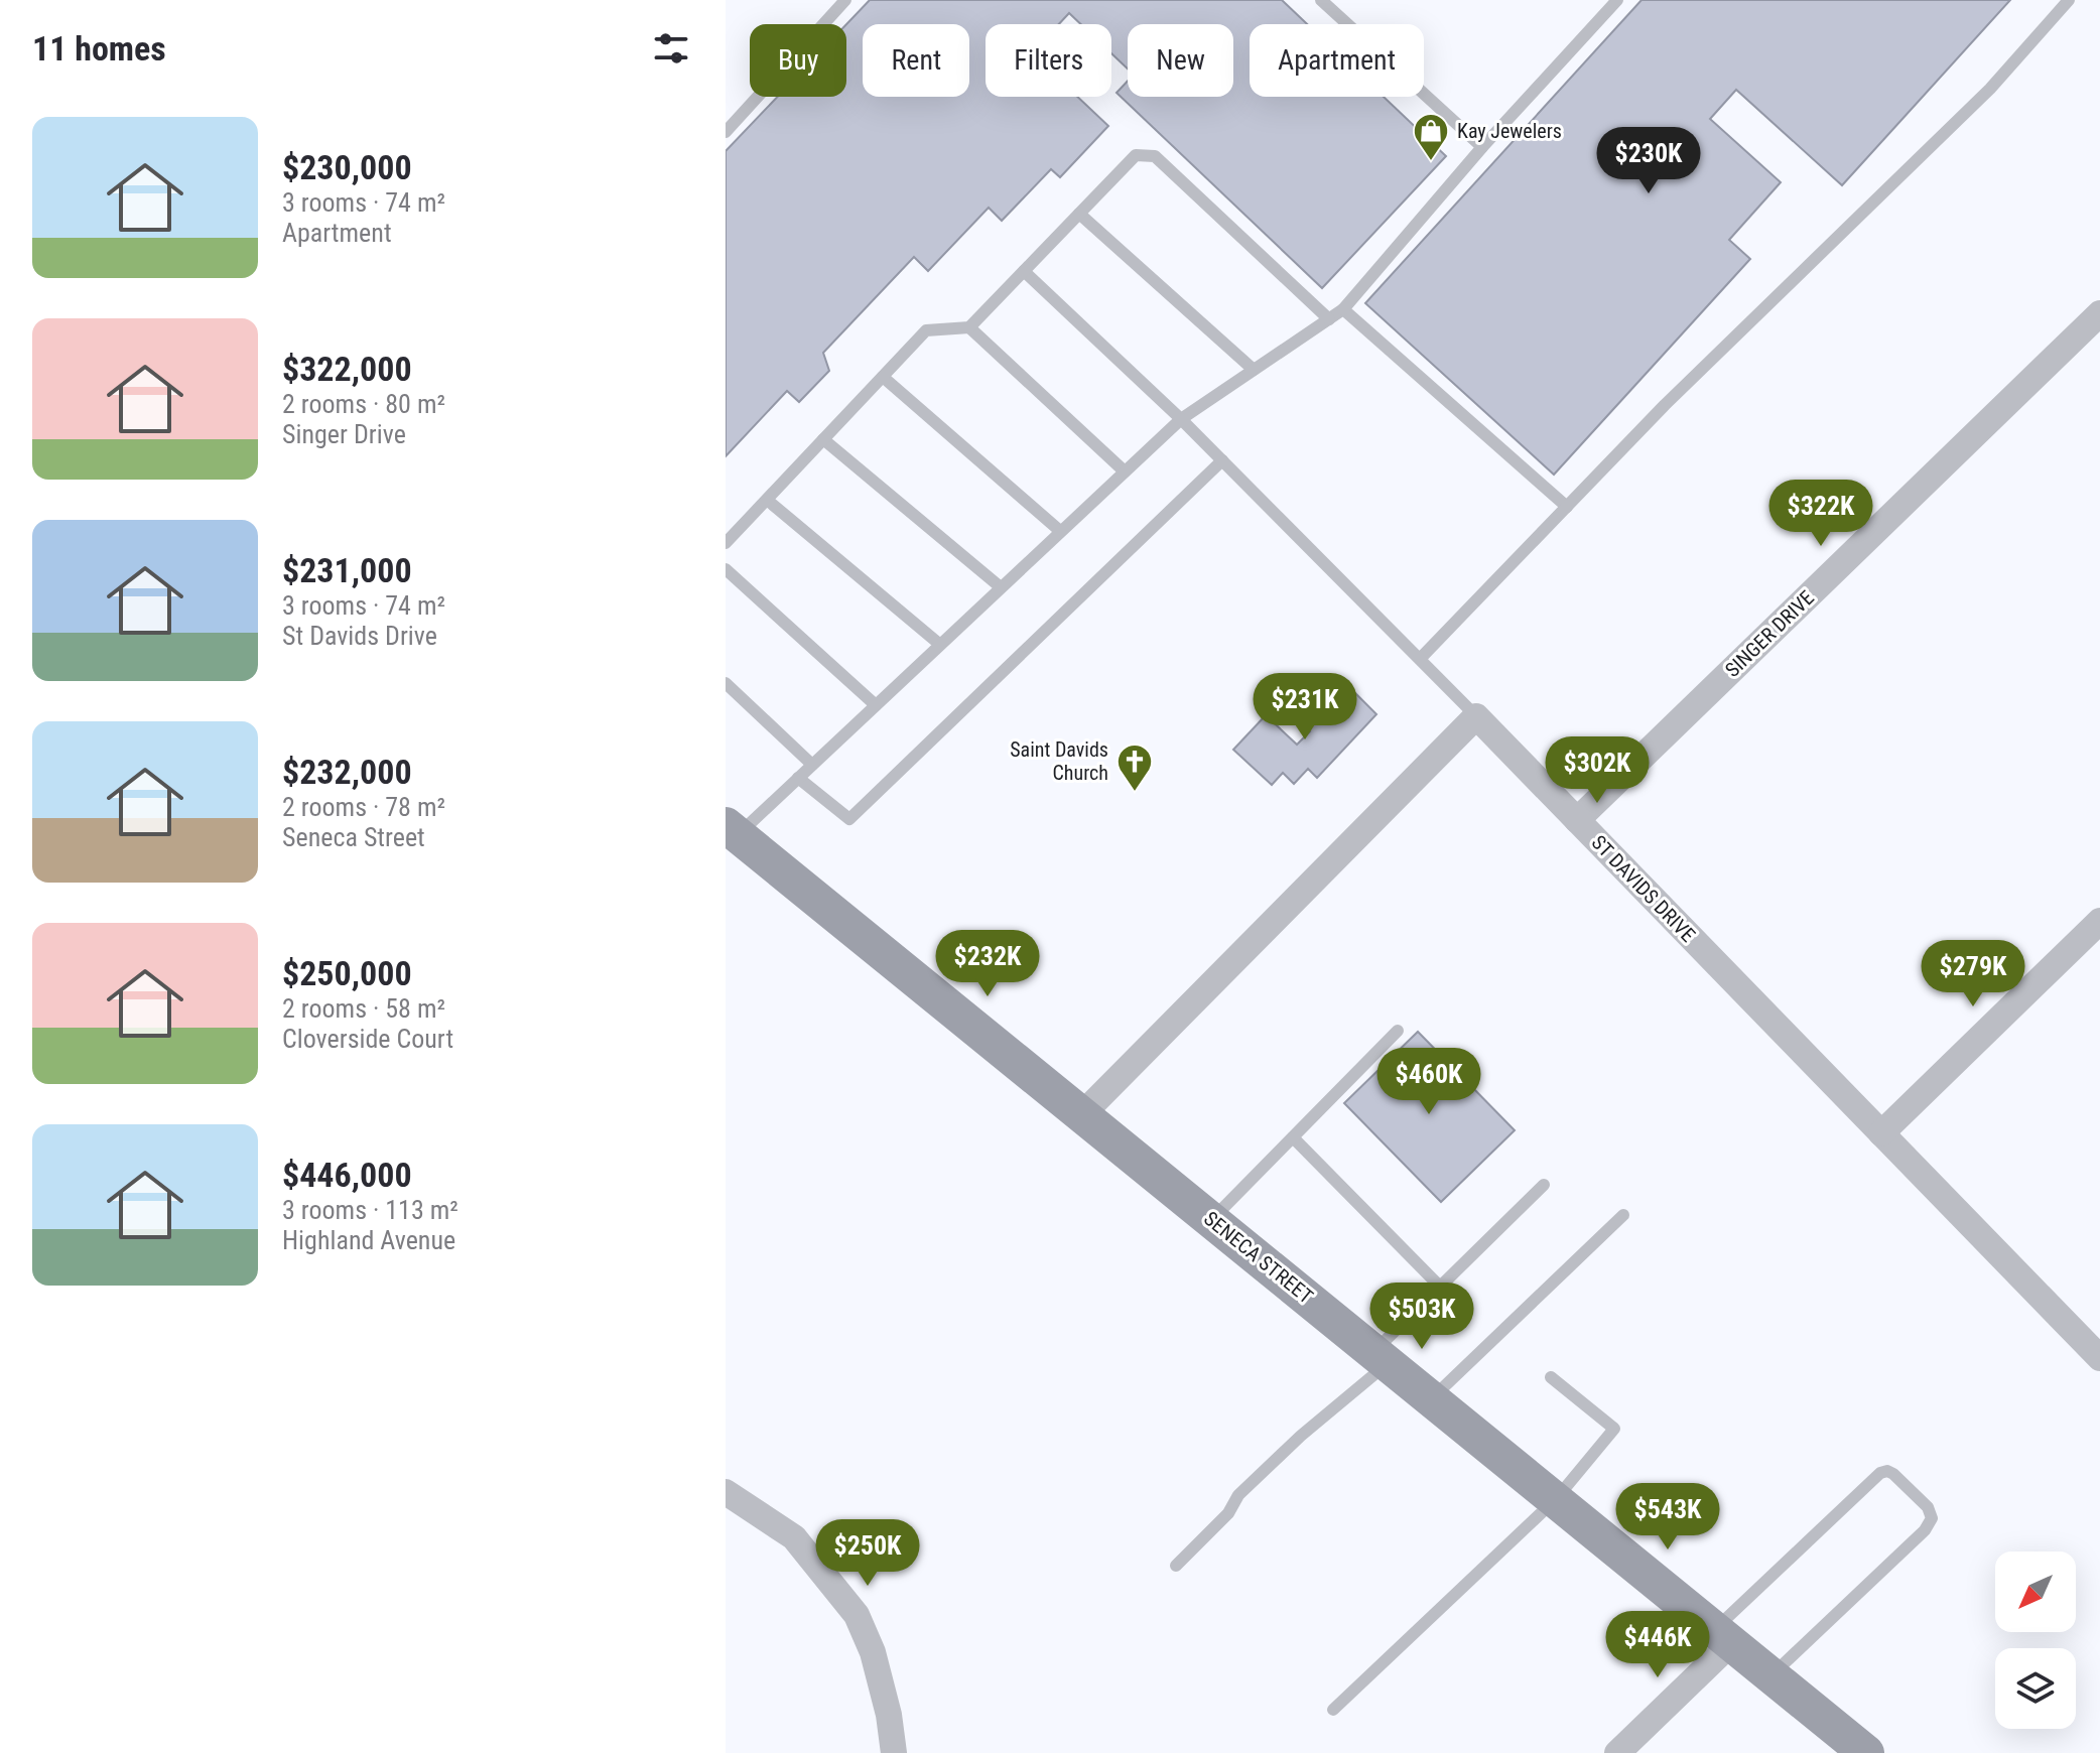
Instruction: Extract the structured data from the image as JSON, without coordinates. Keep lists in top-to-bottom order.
{
  "streets": {
    "street": ["SINGER DRIVE", "ST DAVIDS DRIVE", "SENECA STREET"]
  },
  "crossings": [
    ["SINGER DRIVE", "ST DAVIDS DRIVE"]
  ],
  "places": {
    "shop": ["Kay Jewelers"],
    "church": ["Saint Davids Church"]
  },
  "north": "bottom left",
  "page": {
    "heading": "11 homes",
    "chip": [
      "Buy",
      "Rent",
      "Filters",
      "New",
      "Apartment"
    ],
    "list": [
      {
        "name": "$230,000",
        "note": "3 rooms · 74 m² · Apartment"
      },
      {
        "name": "$322,000",
        "note": "2 rooms · 80 m² · Singer Drive"
      },
      {
        "name": "$231,000",
        "note": "3 rooms · 74 m² · St Davids Drive"
      },
      {
        "name": "$232,000",
        "note": "2 rooms · 78 m² · Seneca Street"
      },
      {
        "name": "$250,000",
        "note": "2 rooms · 58 m² · Cloverside Court"
      },
      {
        "name": "$446,000",
        "note": "3 rooms · 113 m² · Highland Avenue"
      }
    ],
    "price": [
      "$230K",
      "$322K",
      "$231K",
      "$302K",
      "$232K",
      "$279K",
      "$460K",
      "$503K",
      "$543K",
      "$250K",
      "$446K"
    ]
  }
}
